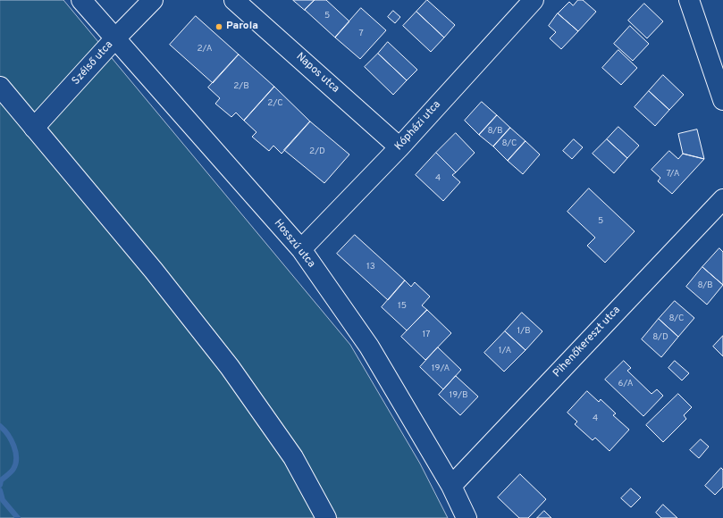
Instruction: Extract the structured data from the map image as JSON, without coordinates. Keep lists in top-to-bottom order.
{
  "streets": {
    "street": [
      "Szélső utca",
      "Napos utca",
      "Kópházi utca",
      "Hosszú utca",
      "Pihenőkereszt utca"
    ]
  },
  "crossings": [
    ["Szélső utca", "Hosszú utca"],
    ["Napos utca", "Kópházi utca"],
    ["Kópházi utca", "Hosszú utca"],
    ["Hosszú utca", "Pihenőkereszt utca"]
  ],
  "places": ["Parola"],
  "house_numbers": [
    "5",
    "7",
    "2/A",
    "2/B",
    "2/C",
    "8/B",
    "8/C",
    "2/D",
    "7/A",
    "4",
    "5",
    "13",
    "8/B",
    "15",
    "8/C",
    "1/B",
    "17",
    "8/D",
    "1/A",
    "19/A",
    "6/A",
    "19/B",
    "4"
  ]
}
